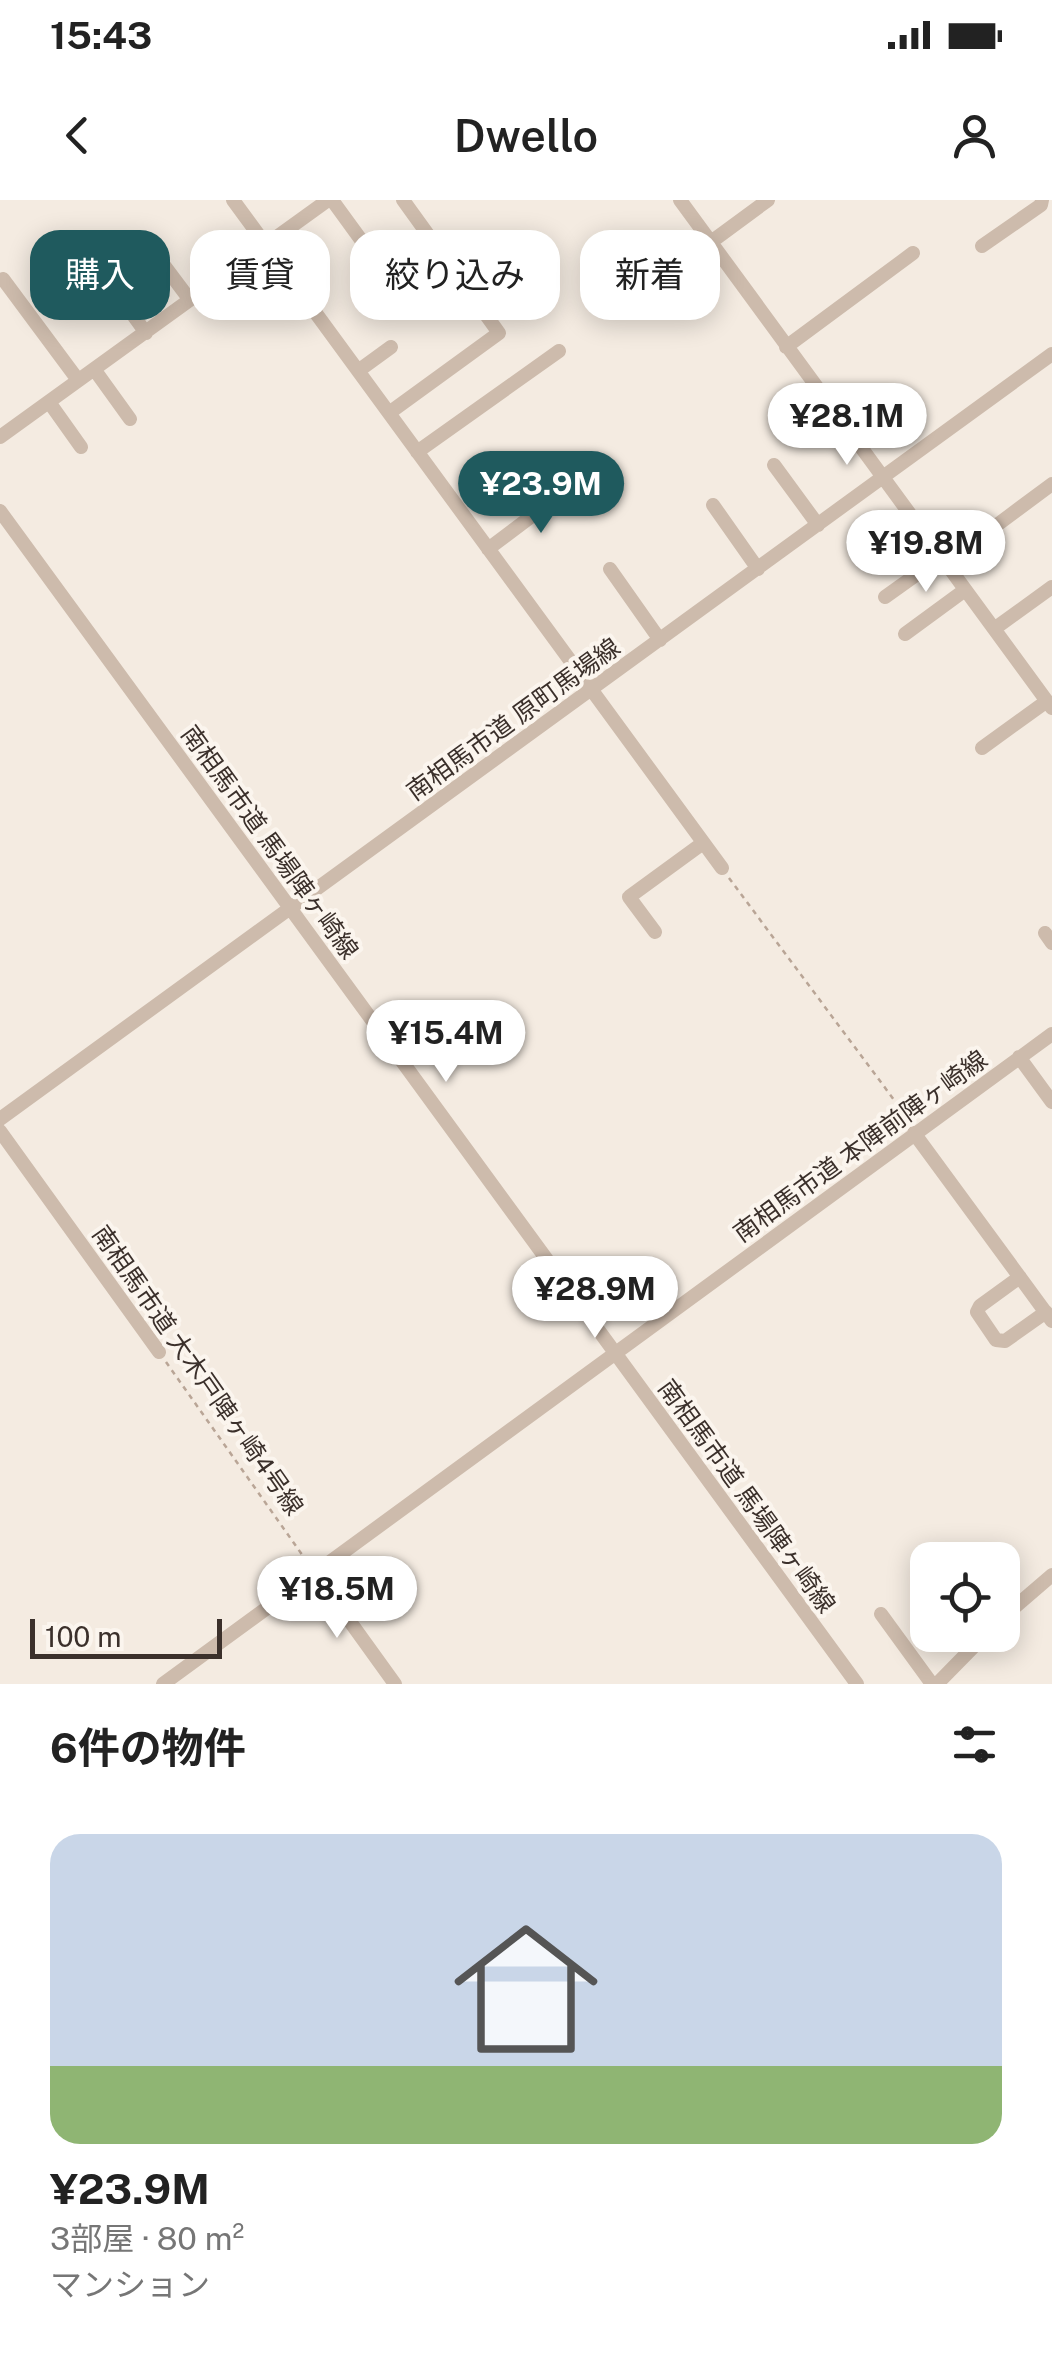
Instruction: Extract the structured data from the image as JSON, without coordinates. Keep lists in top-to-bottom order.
{
  "streets": {
    "street": [
      "南相馬市道 原町馬場線",
      "南相馬市道 馬場陣ヶ崎線",
      "南相馬市道 本陣前陣ヶ崎線",
      "南相馬市道 大木戸陣ヶ崎4号線"
    ]
  },
  "crossings": [
    ["南相馬市道 原町馬場線", "南相馬市道 馬場陣ヶ崎線"],
    ["南相馬市道 馬場陣ヶ崎線", "南相馬市道 本陣前陣ヶ崎線"],
    ["南相馬市道 本陣前陣ヶ崎線", "南相馬市道 大木戸陣ヶ崎4号線"]
  ],
  "scale_bar": "100 m",
  "page": {
    "status": "15:43",
    "header": "Dwello",
    "chip": [
      "購入",
      "賃貸",
      "絞り込み",
      "新着"
    ],
    "price": [
      "¥28.1M",
      "¥23.9M",
      "¥19.8M",
      "¥15.4M",
      "¥28.9M",
      "¥18.5M"
    ],
    "scale": "100 m",
    "heading": "6件の物件",
    "list": [
      {
        "name": "¥23.9M",
        "note": "3部屋 · 80 m² · マンション"
      }
    ]
  }
}
